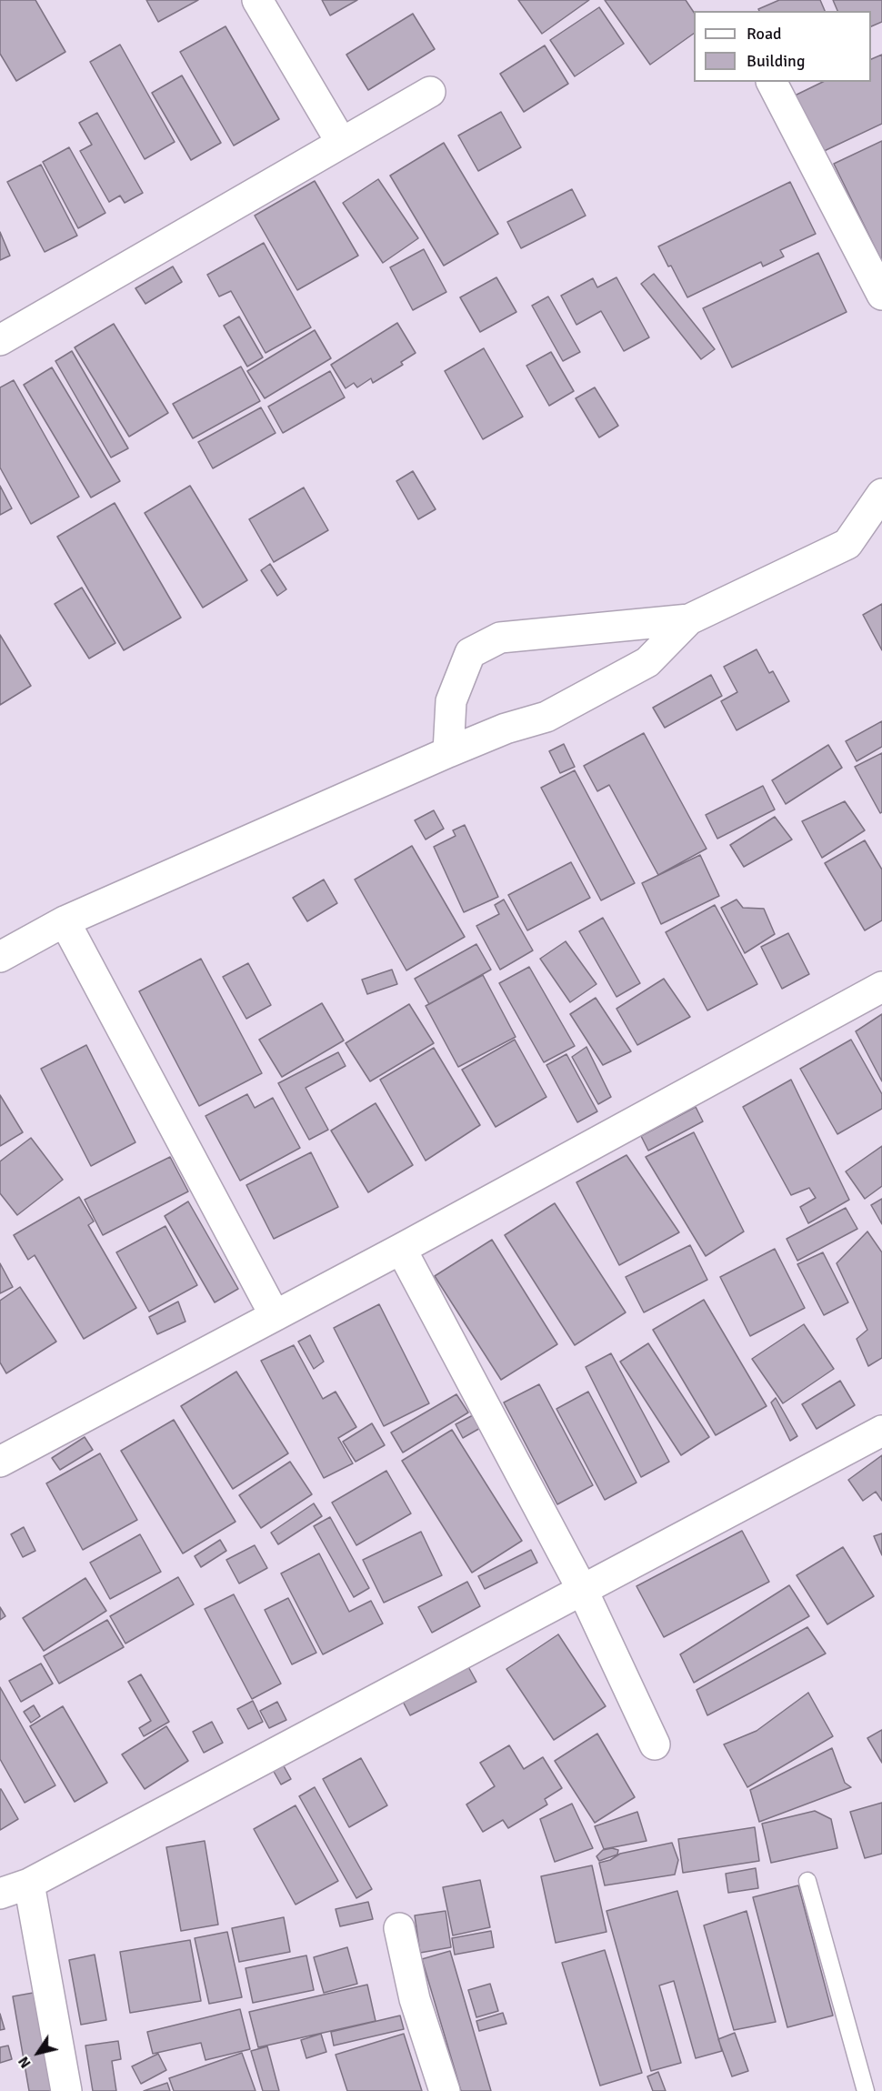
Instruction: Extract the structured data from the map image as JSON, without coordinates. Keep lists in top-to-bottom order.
{
  "legend": ["Road", "Building"],
  "north": "bottom left"
}
